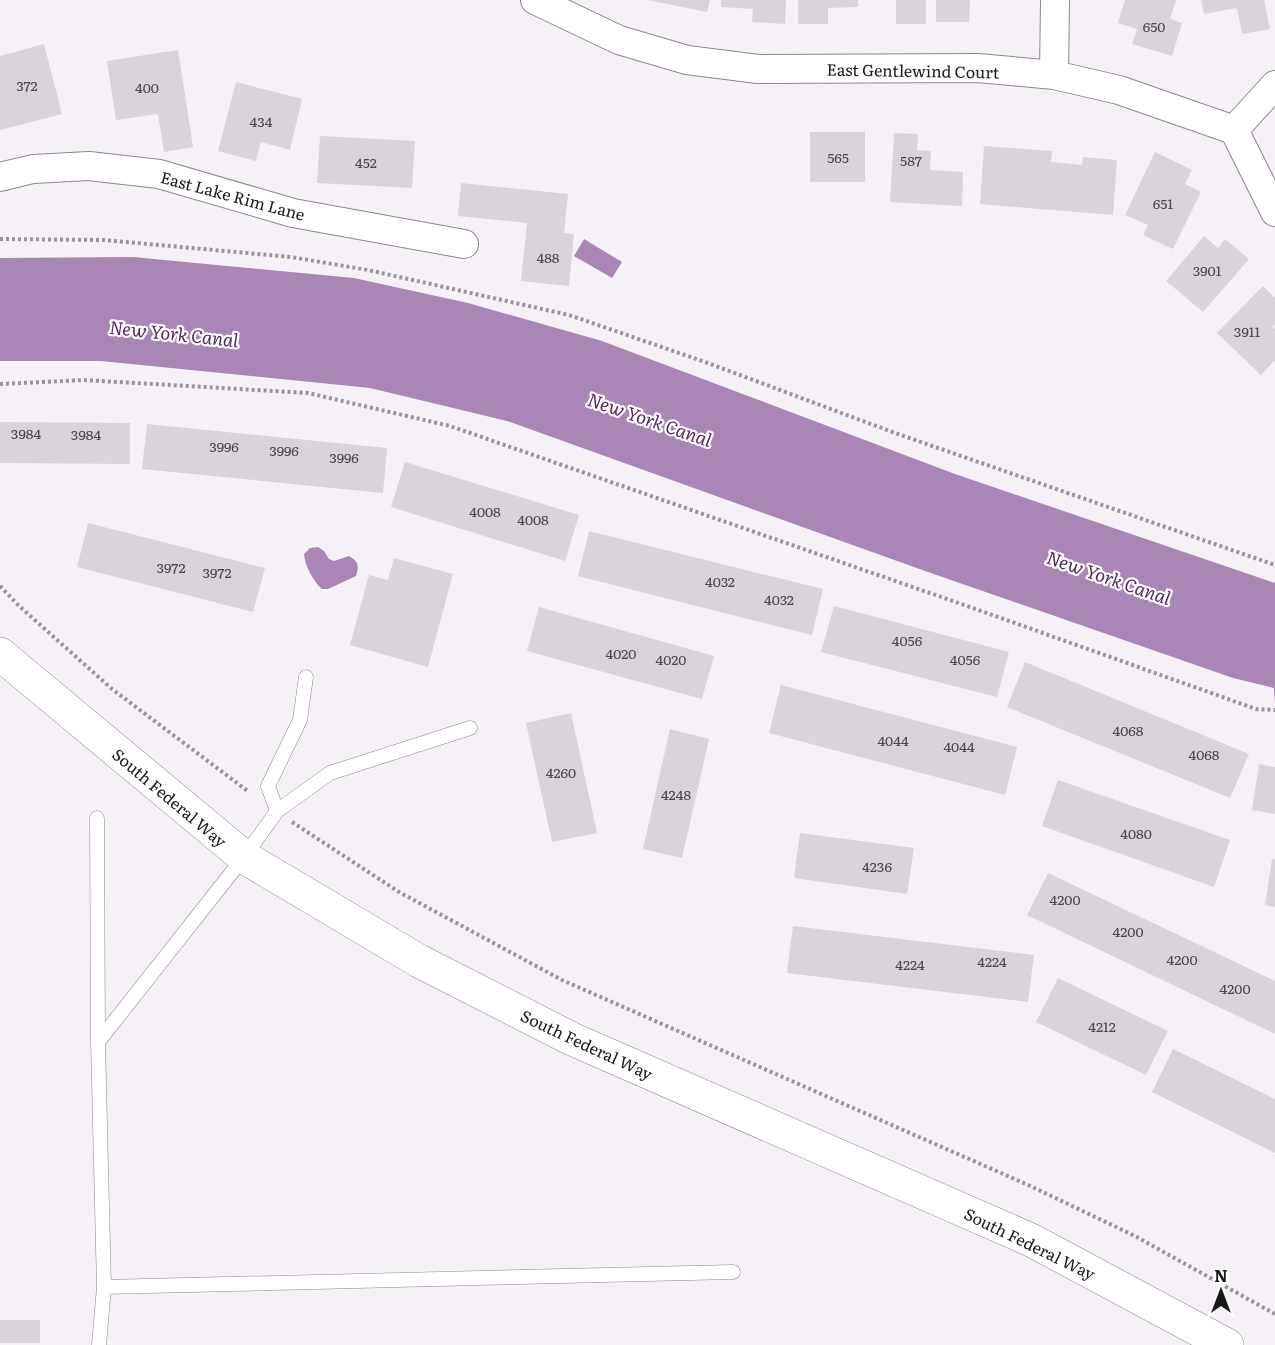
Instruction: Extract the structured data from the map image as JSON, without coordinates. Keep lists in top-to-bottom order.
{
  "streets": {
    "main road": ["South Federal Way"],
    "street": ["East Gentlewind Court", "East Lake Rim Lane"]
  },
  "water": ["New York Canal"],
  "house_numbers": [
    "650",
    "372",
    "400",
    "434",
    "565",
    "587",
    "452",
    "651",
    "488",
    "3901",
    "3911",
    "3984",
    "3984",
    "3996",
    "3996",
    "3996",
    "4008",
    "4008",
    "3972",
    "3972",
    "4032",
    "4032",
    "4056",
    "4020",
    "4020",
    "4056",
    "4068",
    "4044",
    "4044",
    "4068",
    "4260",
    "4248",
    "4080",
    "4236",
    "4200",
    "4200",
    "4200",
    "4224",
    "4224",
    "4200",
    "4212"
  ],
  "north": "top"
}
